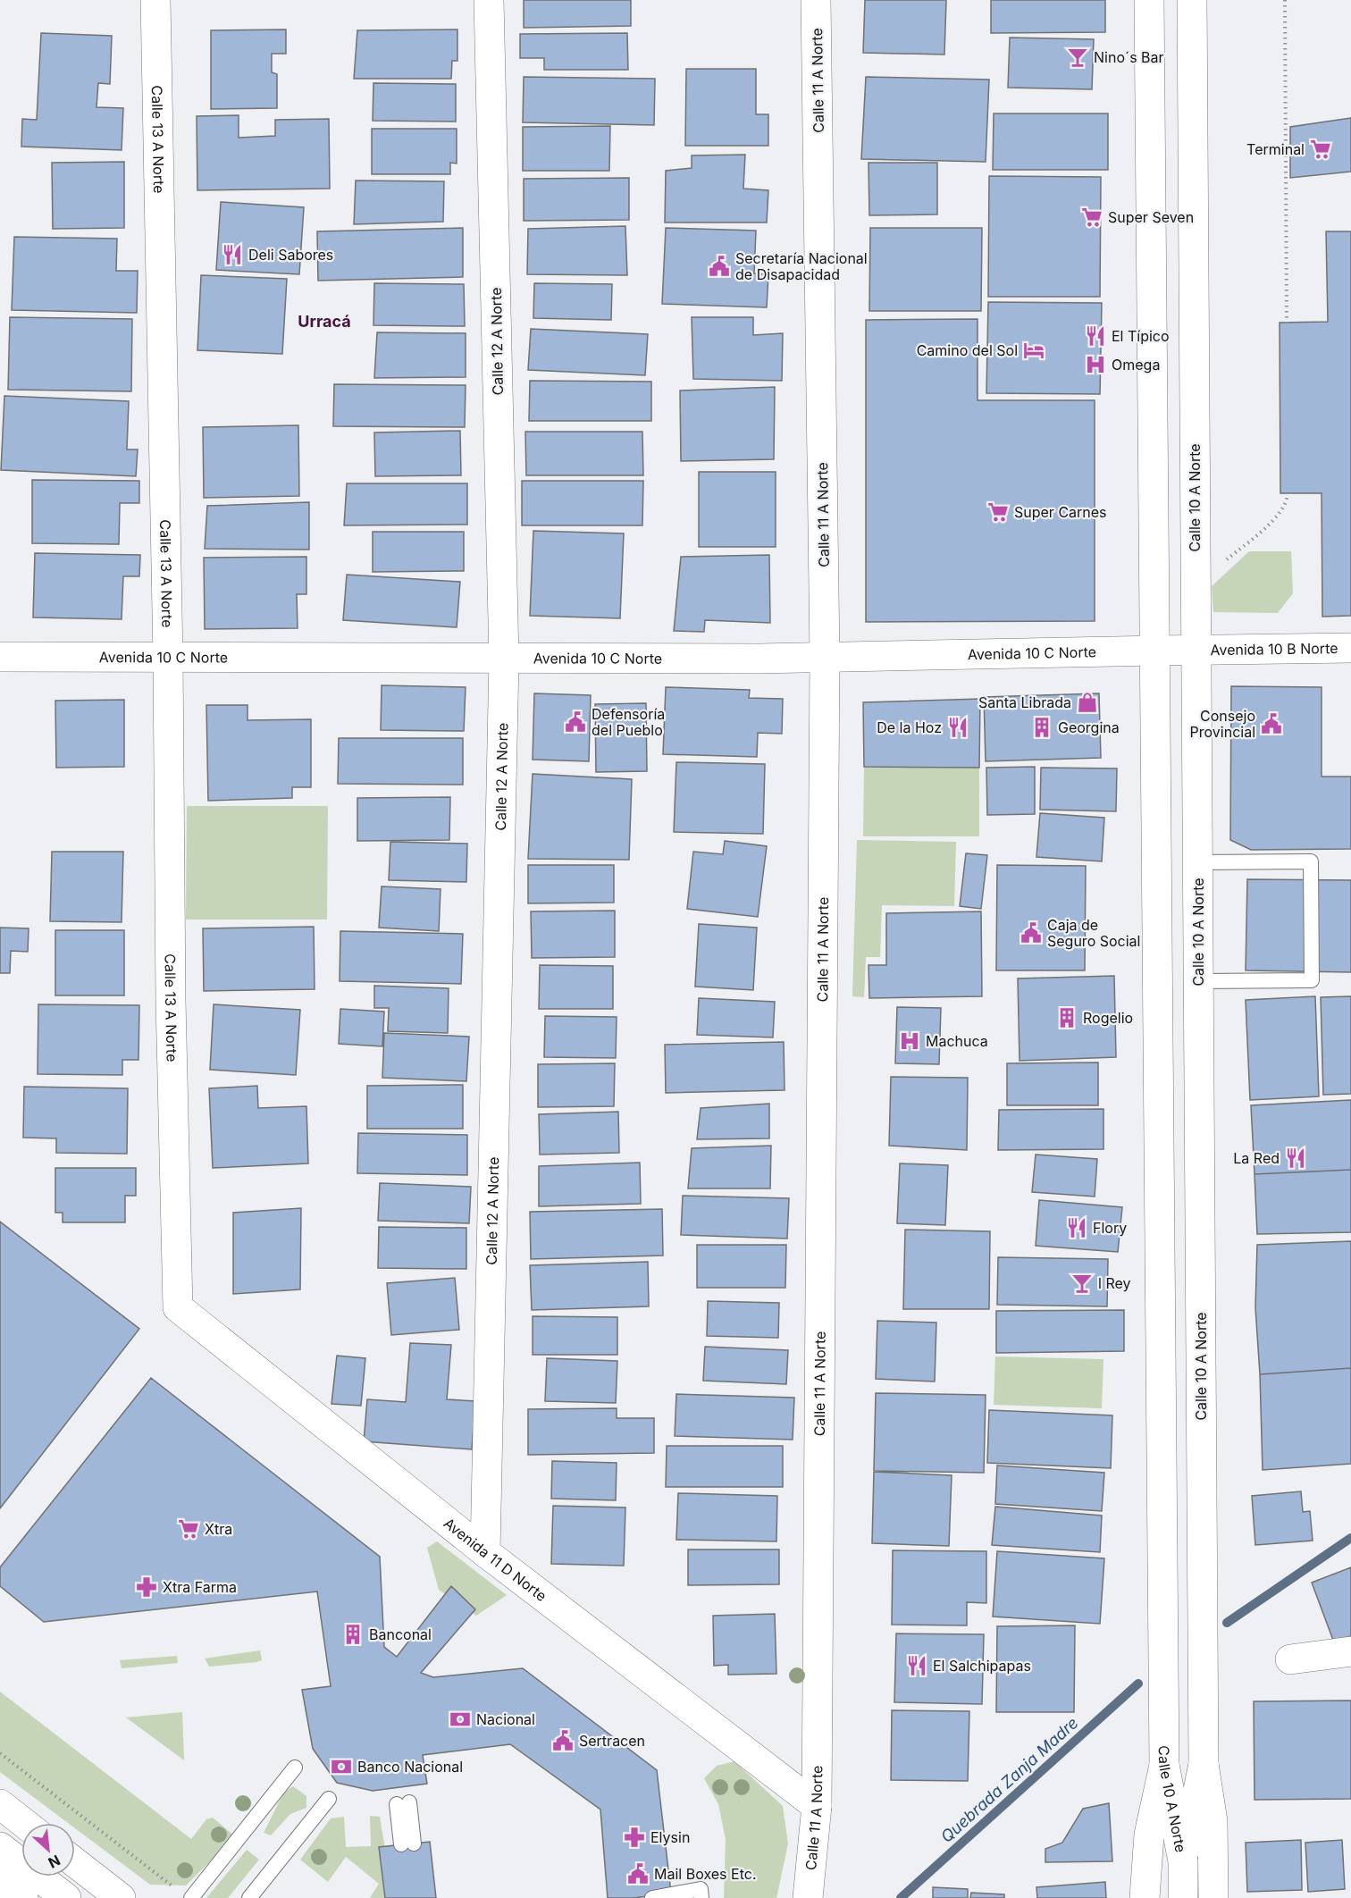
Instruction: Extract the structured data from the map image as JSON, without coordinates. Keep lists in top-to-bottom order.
{
  "streets": {
    "main road": [
      "Calle 11 A Norte",
      "Calle 13 A Norte",
      "Calle 12 A Norte",
      "Calle 10 A Norte",
      "Avenida 10 B Norte",
      "Avenida 10 C Norte",
      "Avenida 11 D Norte"
    ]
  },
  "crossings": [
    ["Calle 11 A Norte", "Avenida 10 C Norte"],
    ["Calle 11 A Norte", "Avenida 11 D Norte"],
    ["Calle 13 A Norte", "Avenida 10 C Norte"],
    ["Calle 13 A Norte", "Avenida 11 D Norte"],
    ["Calle 12 A Norte", "Avenida 10 C Norte"],
    ["Calle 12 A Norte", "Avenida 11 D Norte"],
    ["Calle 10 A Norte", "Avenida 10 B Norte"],
    ["Calle 10 A Norte", "Avenida 10 C Norte"],
    ["Avenida 10 B Norte", "Avenida 10 C Norte"]
  ],
  "districts": ["Urracá"],
  "water": ["Quebrada Zanja Madre"],
  "places": {
    "bar": ["Nino´s Bar", "l Rey"],
    "supermarket": [
      "Terminal",
      "Super Seven",
      "Super Carnes",
      "Xtra"
    ],
    "restaurant": [
      "Deli Sabores",
      "El Típico",
      "De la Hoz",
      "La Red",
      "Flory",
      "El Salchipapas"
    ],
    "public building": [
      "Secretaría Nacional de Disapacidad",
      "Defensoría del Pueblo",
      "Consejo Provincial",
      "Caja de Seguro Social",
      "Sertracen",
      "Mail Boxes Etc."
    ],
    "hotel": ["Camino del Sol"],
    "hospital": ["Omega", "Machuca"],
    "shop": ["Santa Librada"],
    "building": ["Georgina", "Rogelio", "Banconal"],
    "pharmacy": ["Xtra Farma", "Elysin"],
    "bank": ["Nacional", "Banco Nacional"]
  },
  "north": "bottom right"
}
